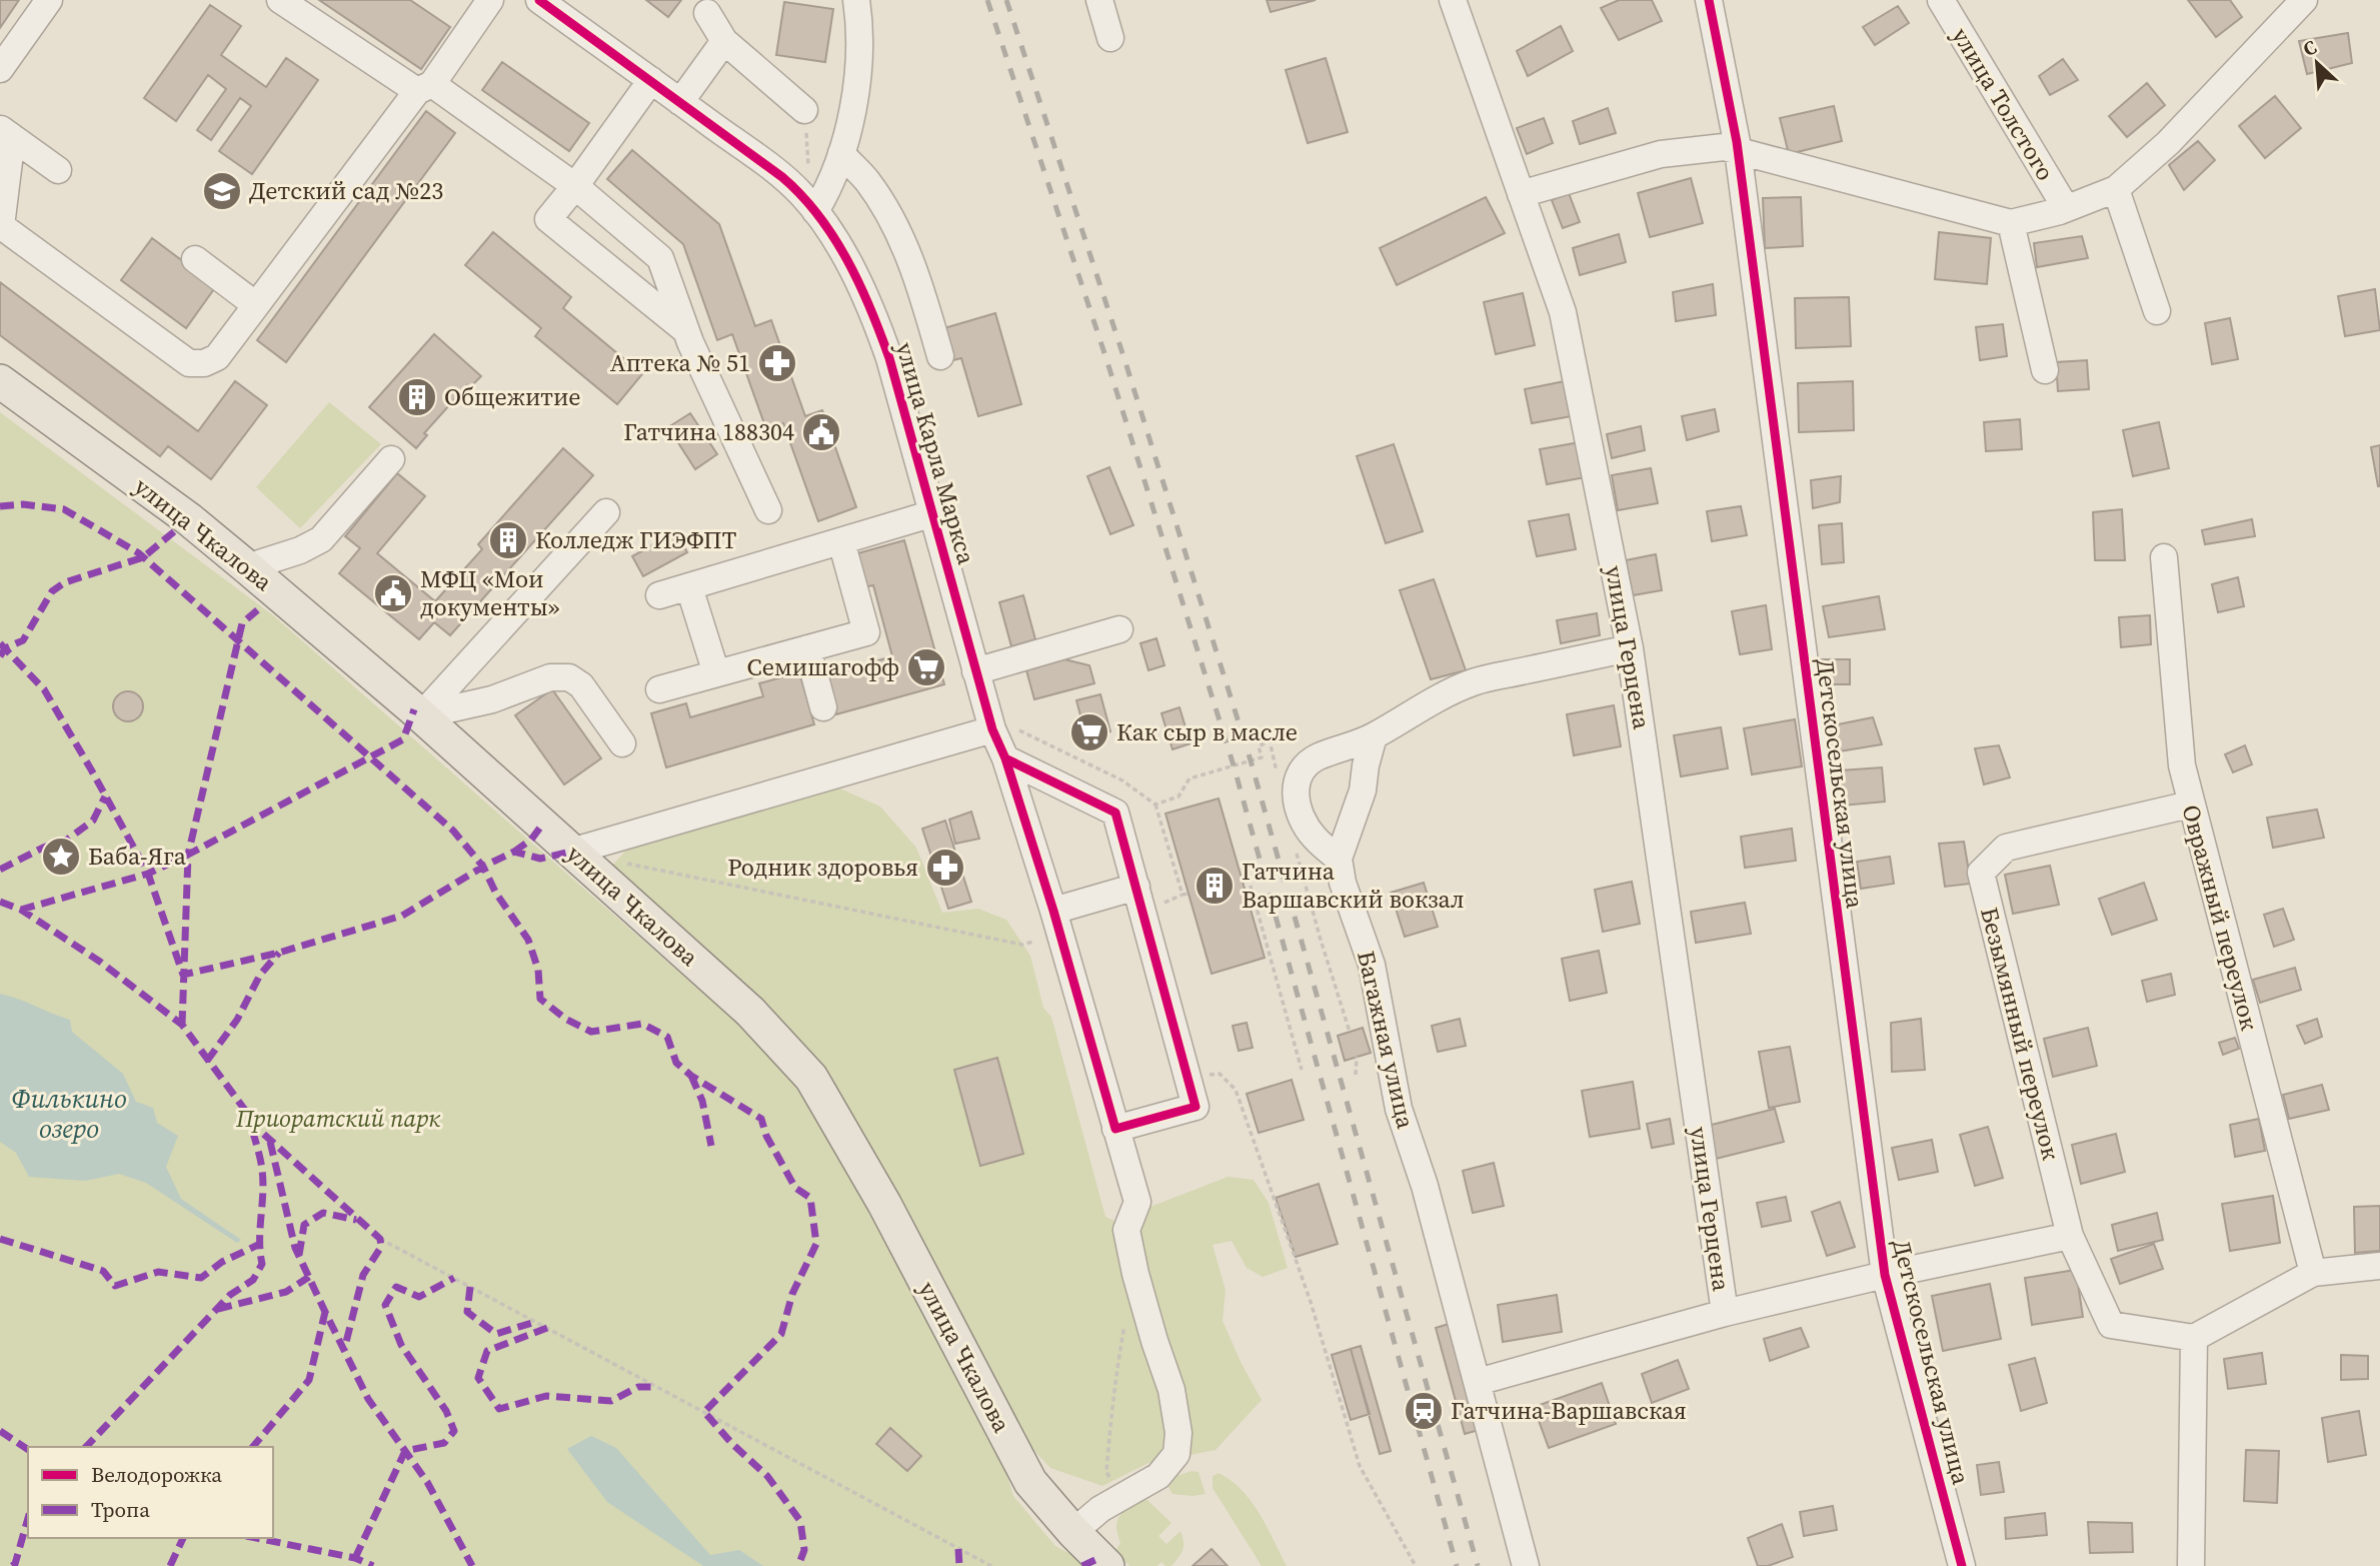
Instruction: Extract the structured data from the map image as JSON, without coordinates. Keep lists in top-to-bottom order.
{
  "streets": {
    "main road": ["улица Чкалова"],
    "street": [
      "улица Толстого",
      "улица Карла Маркса",
      "улица Герцена",
      "Детскосельская улица",
      "Овражный переулок",
      "Безымянный переулок",
      "Багажная улица"
    ]
  },
  "crossings": [
    ["улица Карла Маркса", "улица Чкалова"],
    ["Овражный переулок", "Безымянный переулок"]
  ],
  "water": ["Филькино озеро"],
  "parks": ["Приоратский парк"],
  "places": {
    "school or university": ["Детский сад №23"],
    "pharmacy": ["Аптека № 51", "Родник здоровья"],
    "building": ["Общежитие", "Колледж ГИЭФПТ", "Гатчина Варшавский вокзал"],
    "public building": ["Гатчина 188304", "МФЦ «Мои документы»"],
    "supermarket": ["Семишагофф", "Как сыр в масле"],
    "place": ["Баба-Яга"],
    "station": ["Гатчина-Варшавская"]
  },
  "legend": ["Велодорожка", "Тропа"],
  "north": "top left"
}
